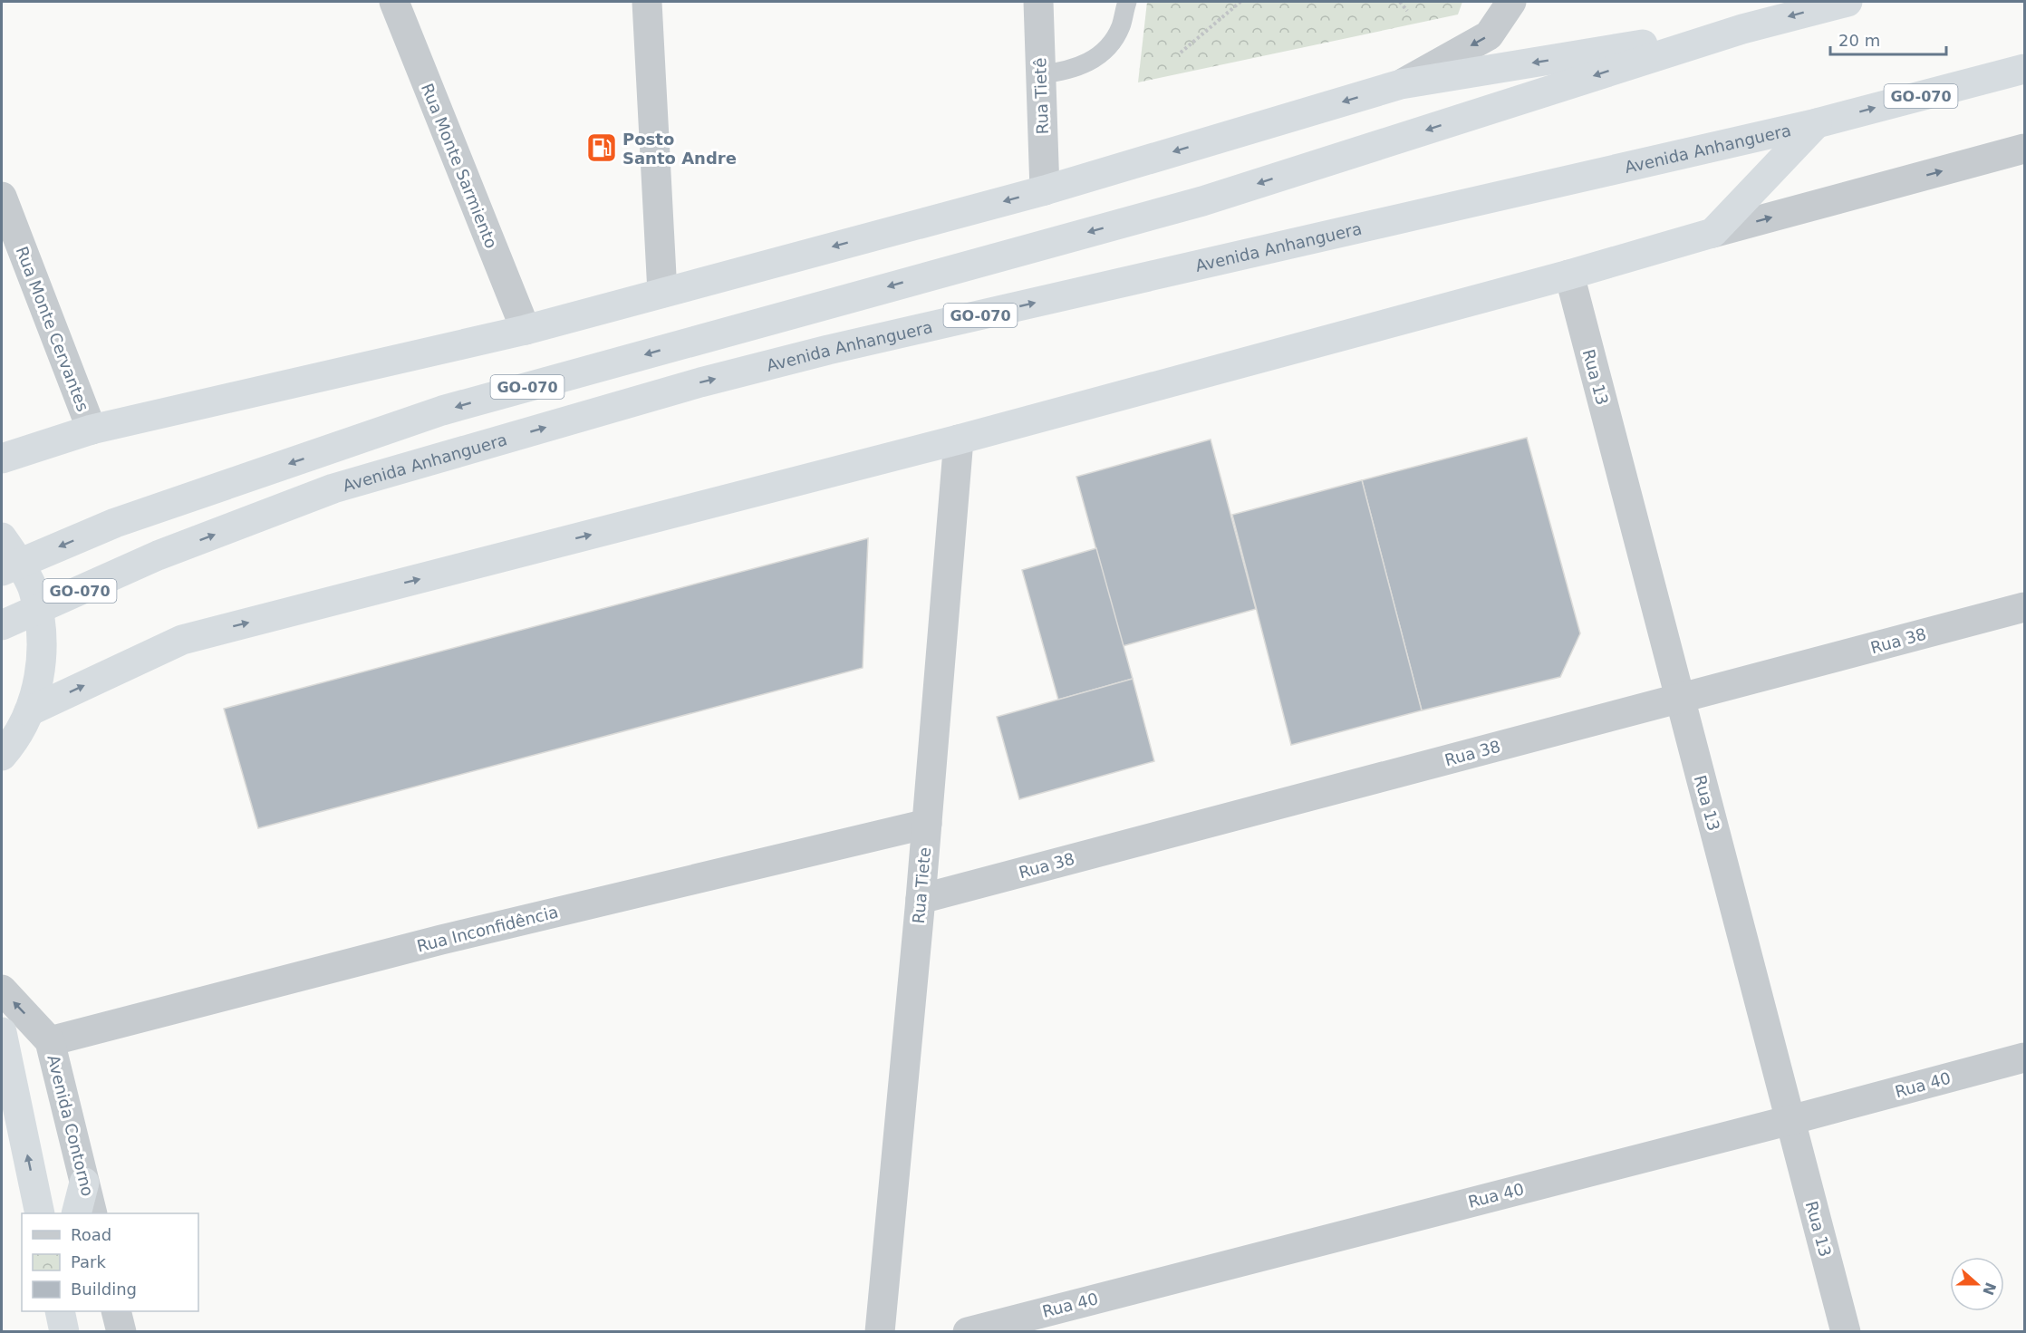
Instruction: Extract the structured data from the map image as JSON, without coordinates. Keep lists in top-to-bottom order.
{
  "streets": {
    "highway": ["GO-070", "Avenida Anhanguera"],
    "street": [
      "Rua Tietê",
      "Rua Monte Sarmiento",
      "Rua Monte Cervantes",
      "Rua 13",
      "Rua 38",
      "Rua Tiete",
      "Rua Inconfidência",
      "Rua 40",
      "Avenida Contorno"
    ]
  },
  "crossings": [
    ["Rua 13", "Rua 38"],
    ["Rua 13", "Rua 40"],
    ["Rua 38", "Rua Tiete"],
    ["Rua Tiete", "Rua Inconfidência"],
    ["Rua Inconfidência", "Avenida Contorno"]
  ],
  "places": {
    "fuel station": ["Posto Santo Andre"]
  },
  "legend": ["Road", "Park", "Building"],
  "scale_bar": "20 m",
  "north": "right"
}
